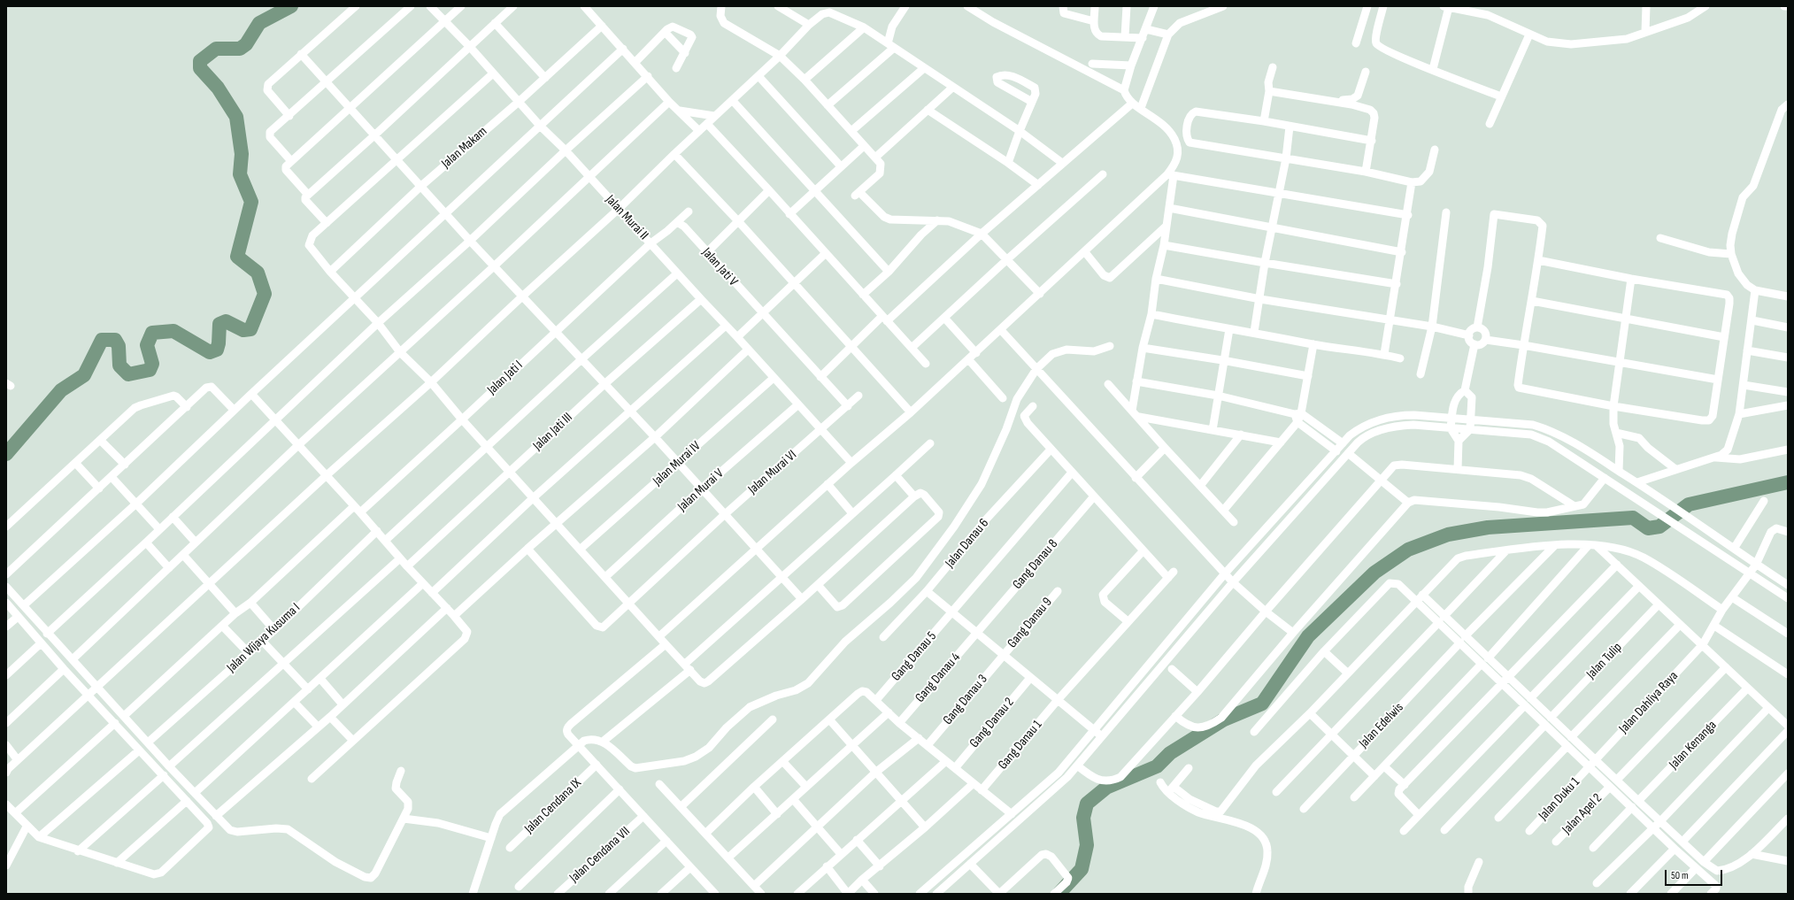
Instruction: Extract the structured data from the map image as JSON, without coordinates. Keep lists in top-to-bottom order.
{
  "streets": {
    "street": [
      "Jalan Makam",
      "Jalan Murai II",
      "Jalan Jati V",
      "Jalan Jati I",
      "Jalan Jati III",
      "Jalan Murai IV",
      "Jalan Murai VI",
      "Jalan Murai V",
      "Jalan Danau 6",
      "Gang Danau 8",
      "Gang Danau 9",
      "Jalan Wijaya Kusuma I",
      "Gang Danau 5",
      "Jalan Tulip",
      "Gang Danau 4",
      "Gang Danau 3",
      "Jalan Dahliya Raya",
      "Gang Danau 2",
      "Jalan Edelwis",
      "Gang Danau 1",
      "Jalan Kenanga",
      "Jalan Duku 1",
      "Jalan Cendana IX",
      "Jalan Apel 2",
      "Jalan Cendana VII"
    ]
  },
  "crossings": [
    ["Jalan Makam", "Jalan Murai II"],
    ["Jalan Murai II", "Jalan Jati I"],
    ["Jalan Murai II", "Jalan Jati III"],
    ["Jalan Murai II", "Jalan Murai IV"],
    ["Jalan Murai II", "Jalan Murai VI"],
    ["Jalan Murai II", "Jalan Murai V"],
    ["Jalan Jati V", "Jalan Jati I"],
    ["Jalan Jati V", "Jalan Murai VI"],
    ["Gang Danau 8", "Gang Danau 4"],
    ["Gang Danau 9", "Gang Danau 3"],
    ["Jalan Dahliya Raya", "Jalan Duku 1"]
  ],
  "scale_bar": "50 m"
}
